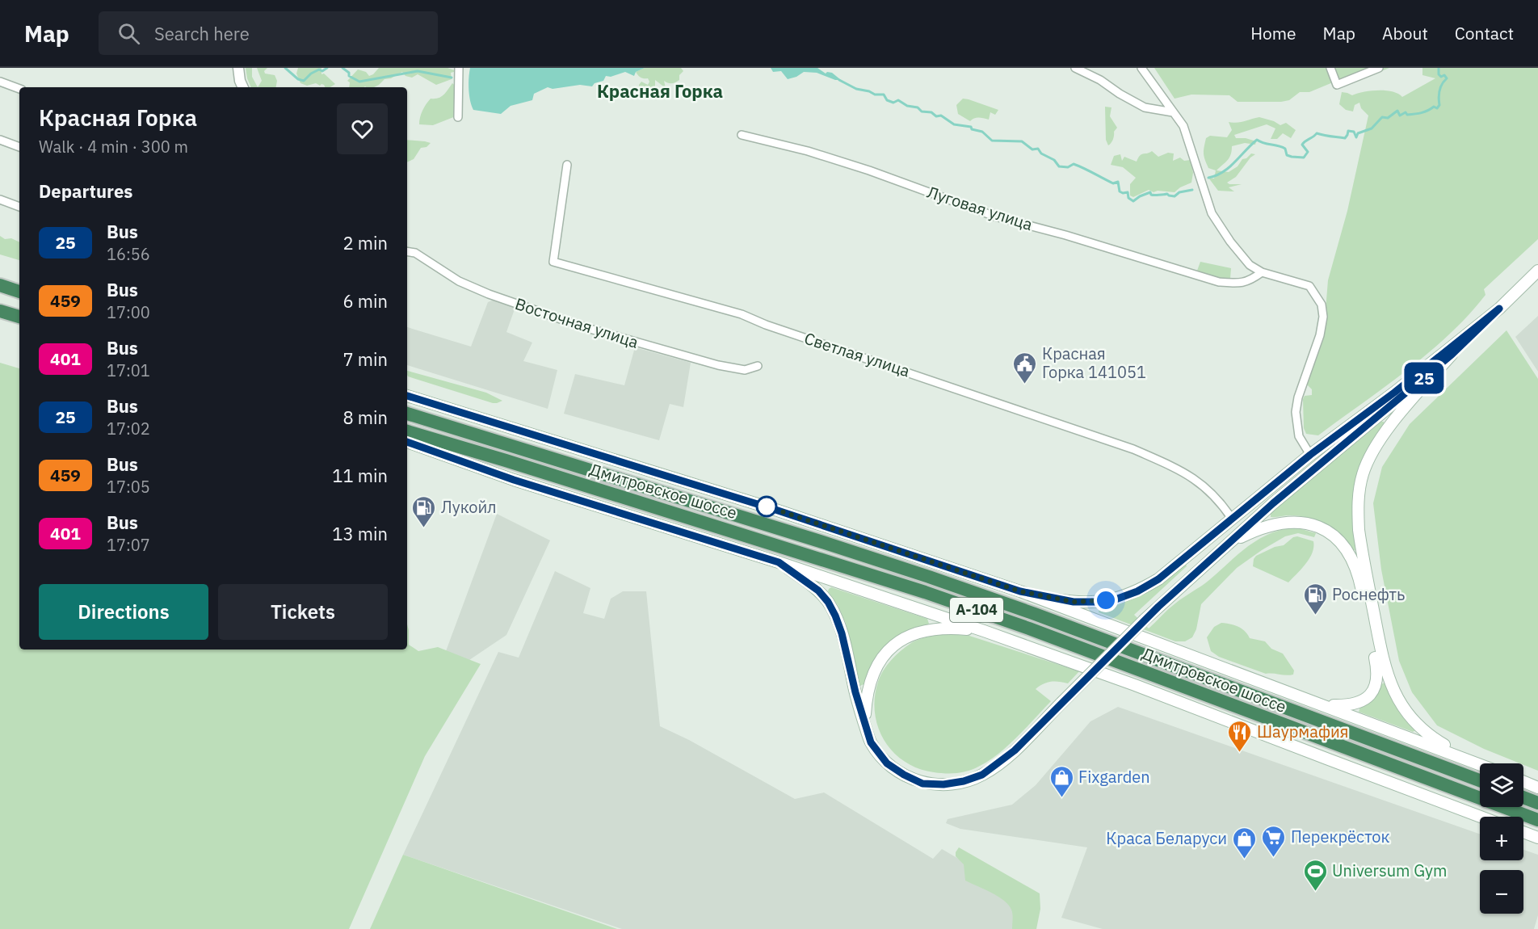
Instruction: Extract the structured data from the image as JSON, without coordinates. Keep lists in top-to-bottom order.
{
  "streets": {
    "highway": ["Дмитровское шоссе", "А-104"],
    "street": ["Луговая улица", "Восточная улица", "Светлая улица"]
  },
  "districts": ["Красная Горка"],
  "places": {
    "public building": ["Красная Горка 141051"],
    "fuel station": ["Лукойл", "Роснефть"],
    "restaurant": ["Шаурмафия"],
    "shop": ["Fixgarden", "Краса Беларуси"],
    "supermarket": ["Перекрёсток"],
    "sports": ["Universum Gym"]
  },
  "lines": ["bus line 25"],
  "page": {
    "header": "Map",
    "search": "Search here",
    "nav": [
      "Home",
      "Map",
      "About",
      "Contact"
    ],
    "on_map": "25",
    "heading": [
      ["Красная Горка", "Walk · 4 min · 300 m"],
      "Departures"
    ],
    "list": [
      {
        "mark": "25",
        "name": "Bus",
        "note": "16:56",
        "value": "2 min"
      },
      {
        "mark": "459",
        "name": "Bus",
        "note": "17:00",
        "value": "6 min"
      },
      {
        "mark": "401",
        "name": "Bus",
        "note": "17:01",
        "value": "7 min"
      },
      {
        "mark": "25",
        "name": "Bus",
        "note": "17:02",
        "value": "8 min"
      },
      {
        "mark": "459",
        "name": "Bus",
        "note": "17:05",
        "value": "11 min"
      },
      {
        "mark": "401",
        "name": "Bus",
        "note": "17:07",
        "value": "13 min"
      }
    ],
    "buttons": ["Directions", "Tickets"],
    "map_buttons": ["+", "−"]
  }
}
